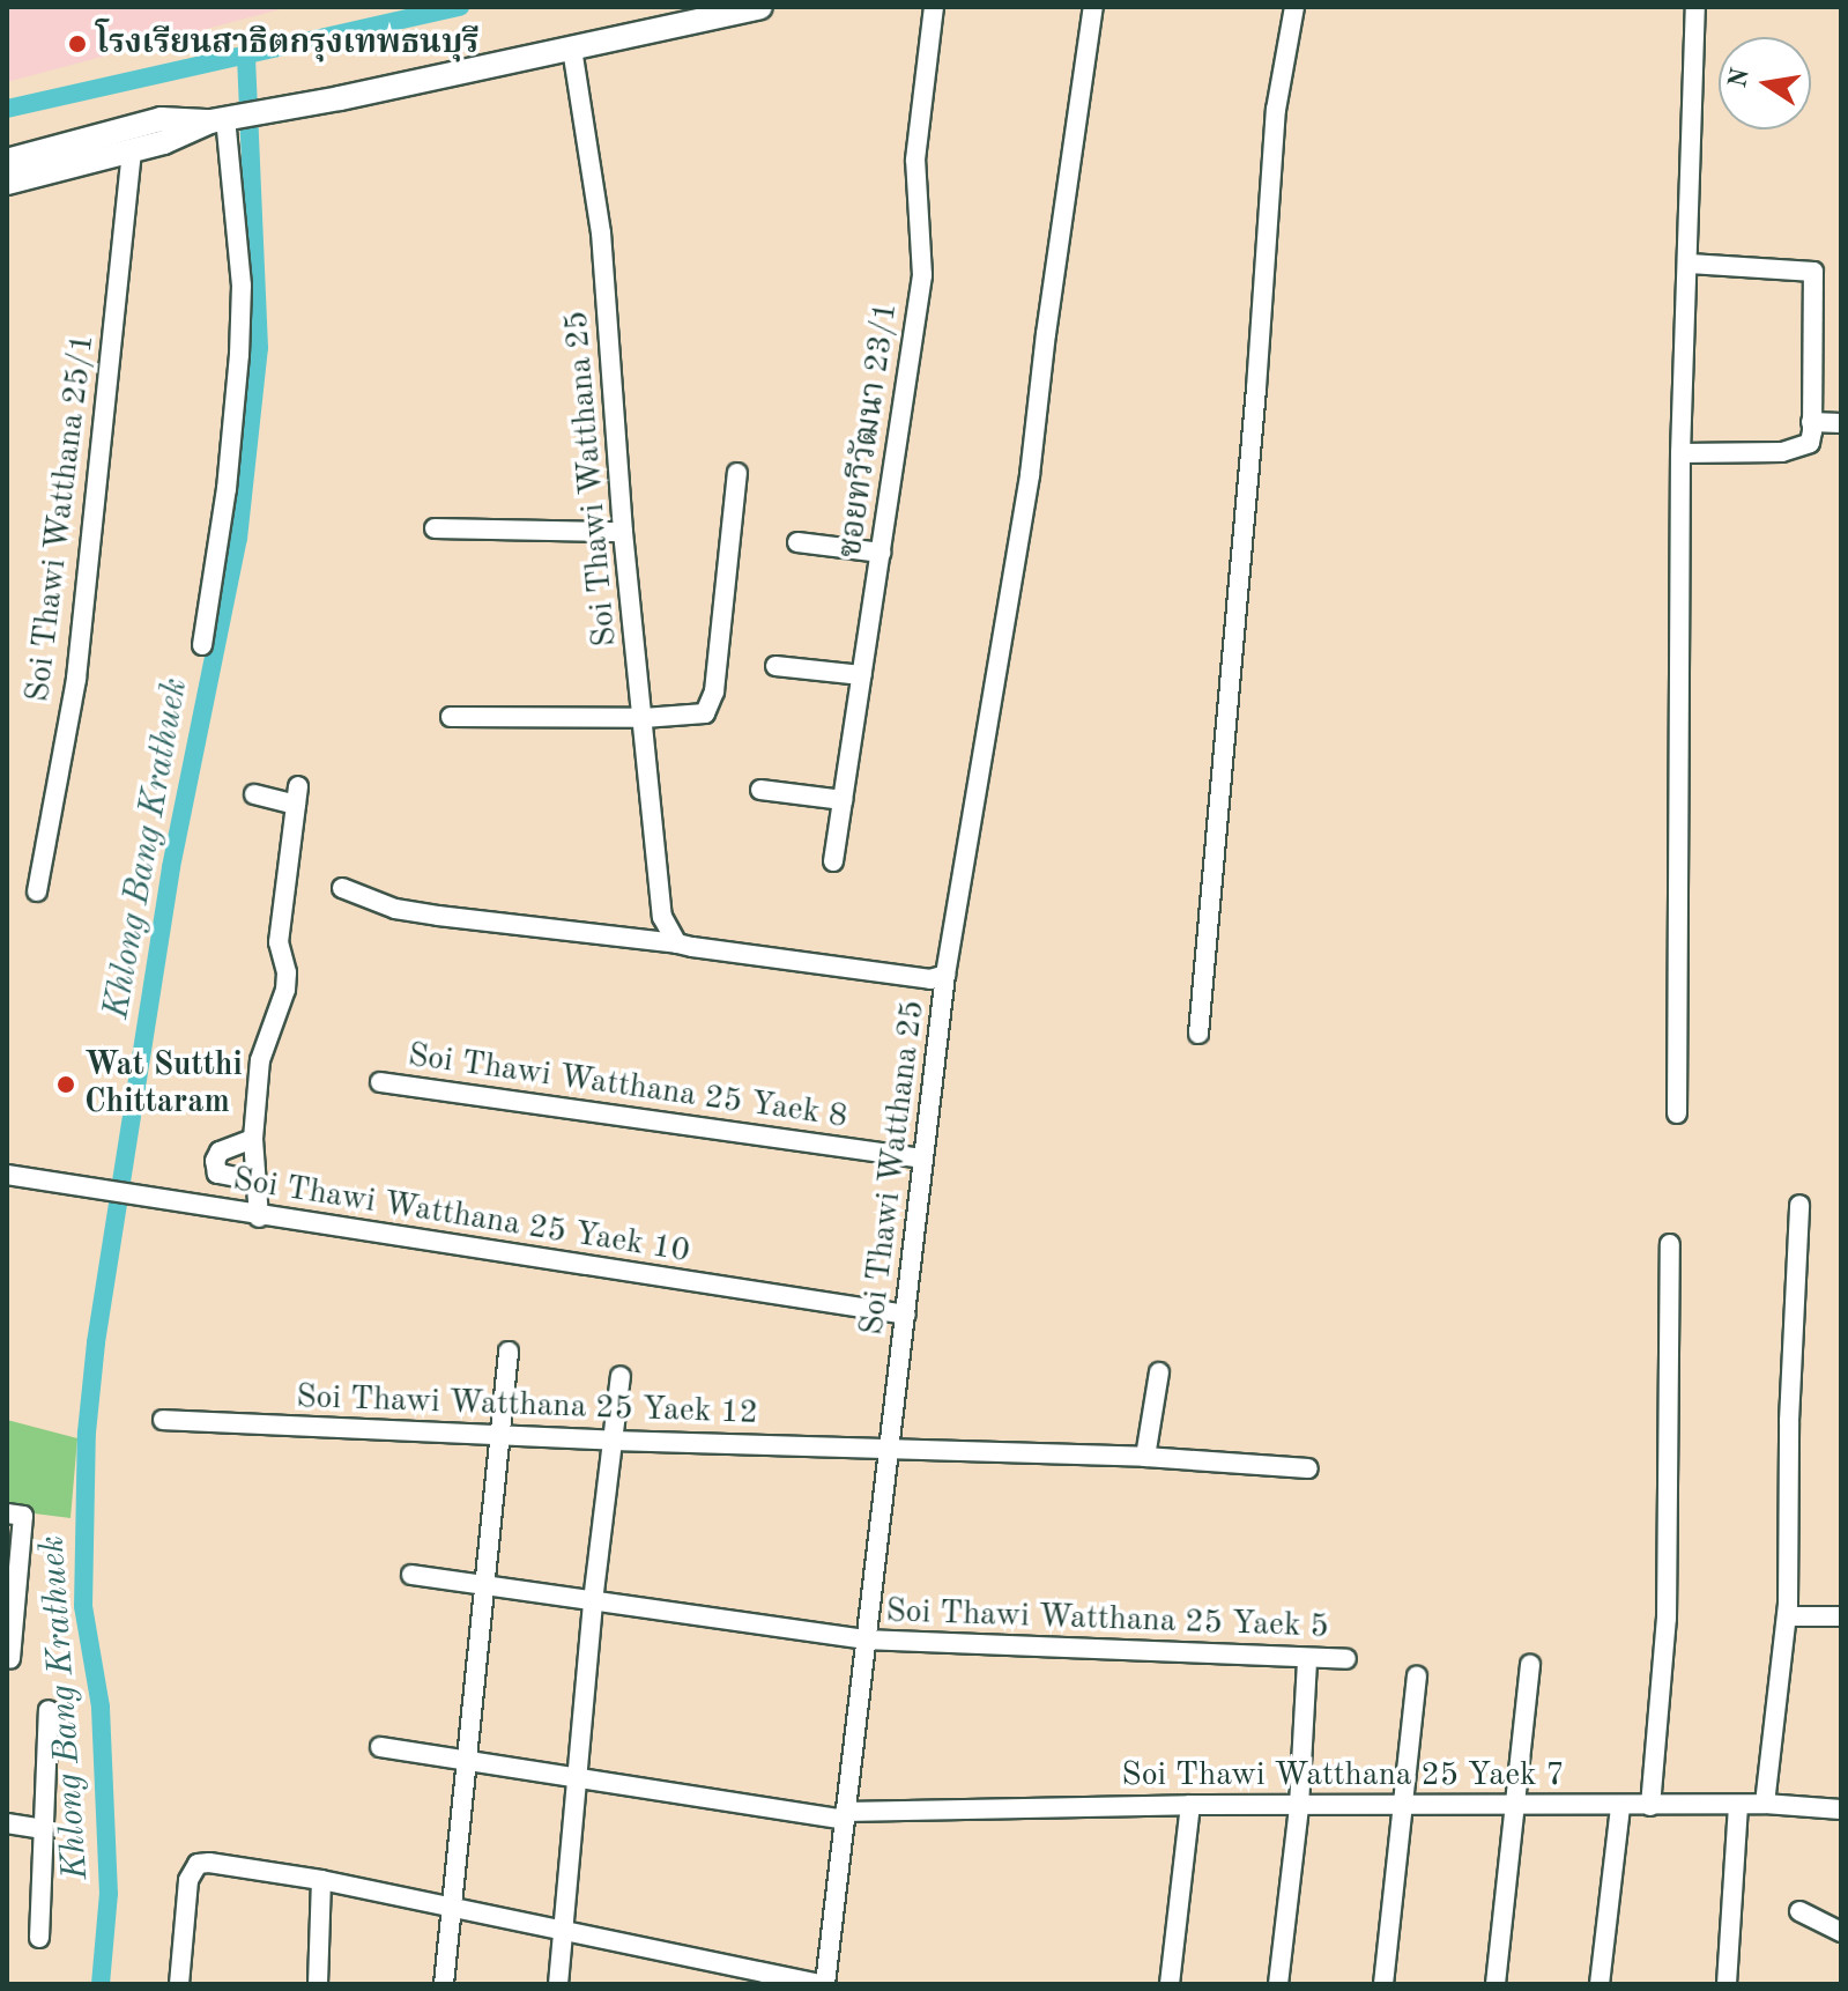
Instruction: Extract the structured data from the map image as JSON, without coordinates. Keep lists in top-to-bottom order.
{
  "streets": {
    "street": [
      "ซอยทวีวัฒนา 23/1",
      "Soi Thawi Watthana 25",
      "Soi Thawi Watthana 25/1",
      "Soi Thawi Watthana 25 Yaek 8",
      "Soi Thawi Watthana 25 Yaek 10",
      "Soi Thawi Watthana 25 Yaek 12",
      "Soi Thawi Watthana 25 Yaek 5",
      "Soi Thawi Watthana 25 Yaek 7"
    ]
  },
  "crossings": [
    ["Soi Thawi Watthana 25", "Soi Thawi Watthana 25 Yaek 8"],
    ["Soi Thawi Watthana 25", "Soi Thawi Watthana 25 Yaek 10"],
    ["Soi Thawi Watthana 25", "Soi Thawi Watthana 25 Yaek 12"],
    ["Soi Thawi Watthana 25", "Soi Thawi Watthana 25 Yaek 5"],
    ["Soi Thawi Watthana 25", "Soi Thawi Watthana 25 Yaek 7"]
  ],
  "water": ["Khlong Bang Krathuek"],
  "places": ["โรงเรียนสาธิตกรุงเทพธนบุรี", "Wat Sutthi Chittaram"],
  "north": "left"
}
